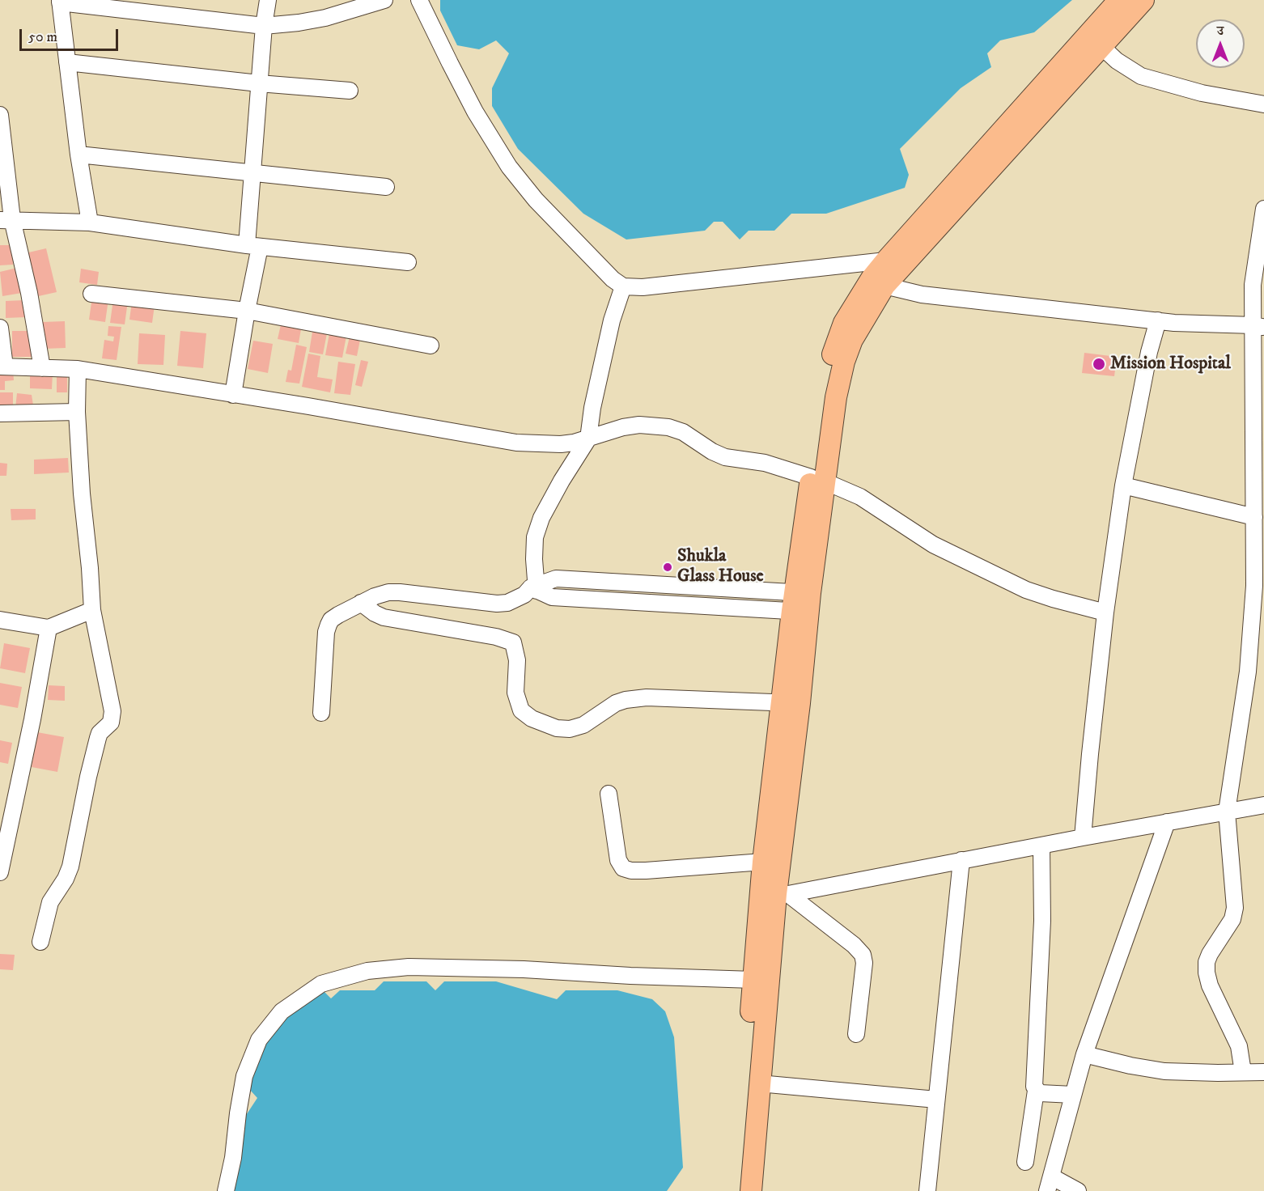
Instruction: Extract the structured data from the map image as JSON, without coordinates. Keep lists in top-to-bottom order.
{
  "places": ["Mission Hospital", "Shukla Glass House"],
  "scale_bar": "50 m",
  "north": "top"
}
